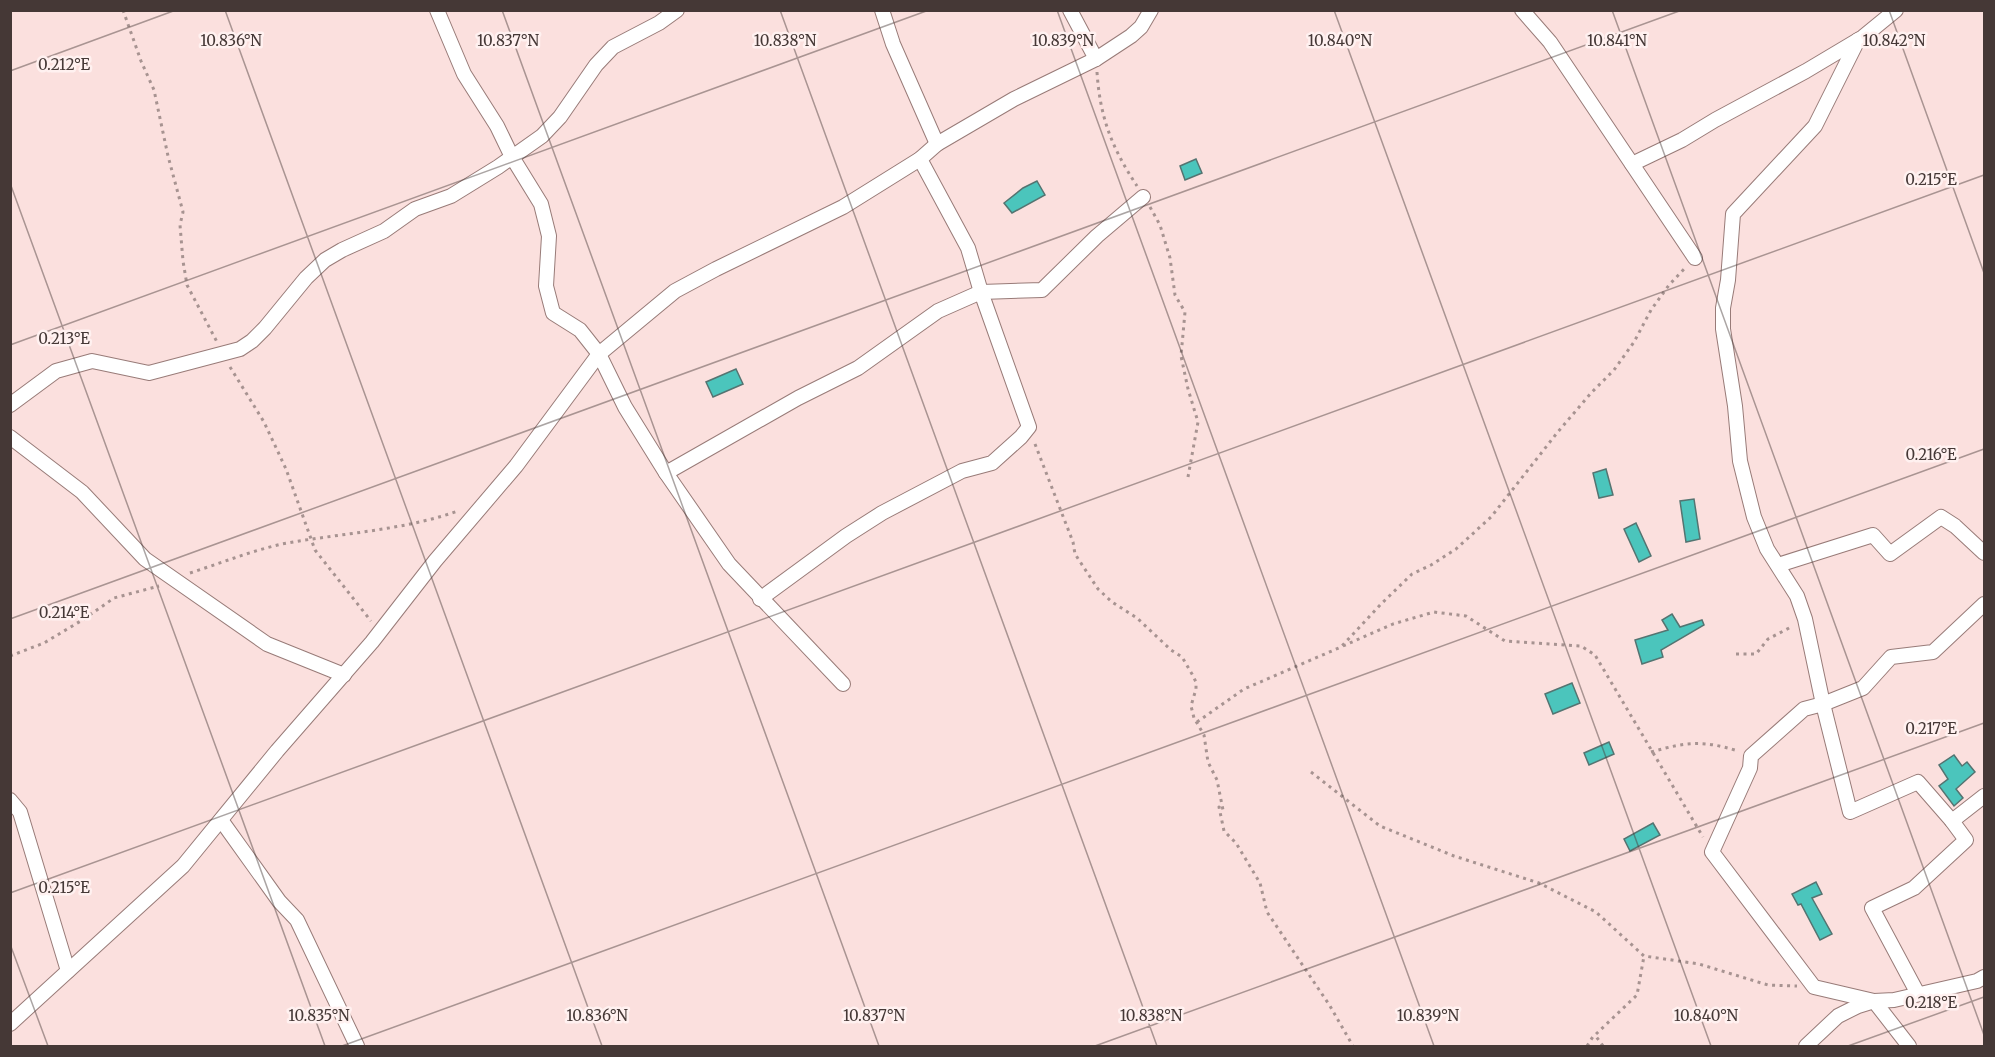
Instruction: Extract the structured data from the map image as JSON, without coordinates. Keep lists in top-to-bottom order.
{
  "coordinates": [
    "10.836°N",
    "10.837°N",
    "10.838°N",
    "10.839°N",
    "10.840°N",
    "10.841°N",
    "10.842°N",
    "0.212°E",
    "0.215°E",
    "0.213°E",
    "0.216°E",
    "0.214°E",
    "0.217°E",
    "0.218°E",
    "10.835°N"
  ]
}
